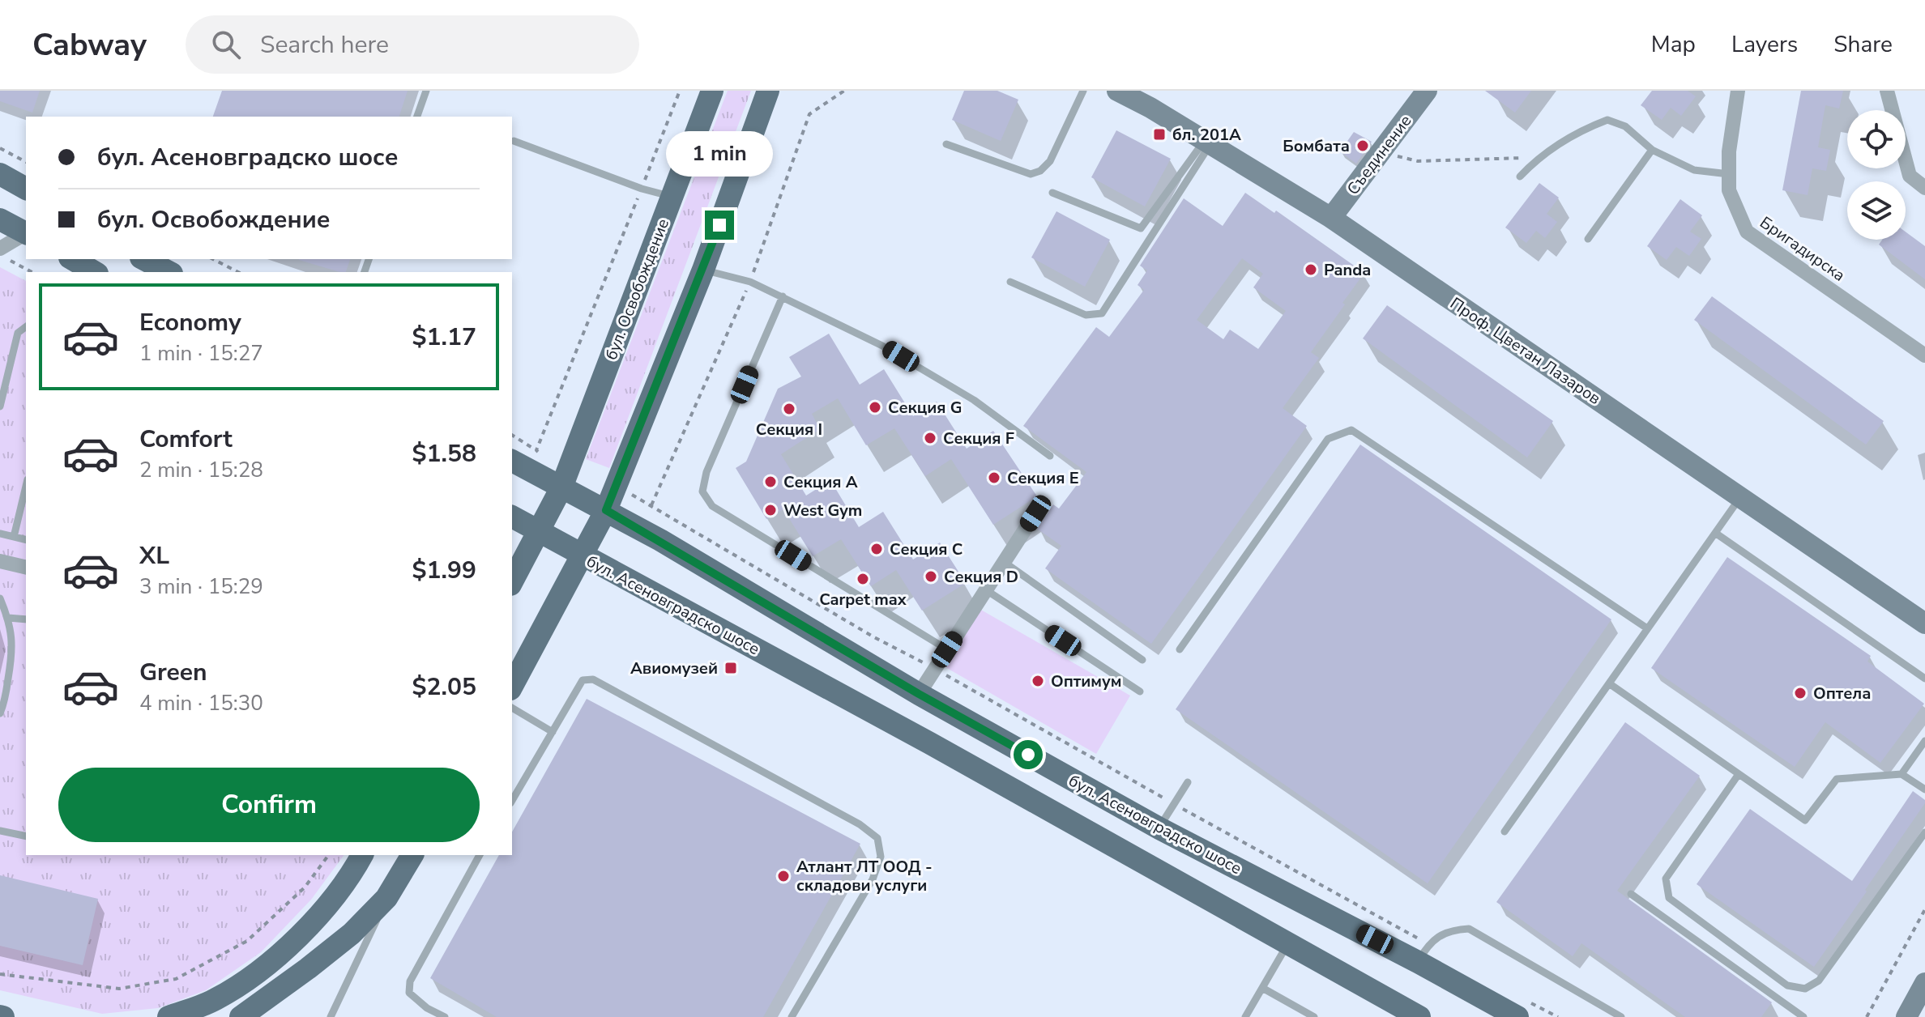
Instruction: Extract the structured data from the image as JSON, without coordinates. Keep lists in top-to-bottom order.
{
  "streets": {
    "main road": ["бул. Освобождение", "бул. Асеновградско шосе"],
    "street": ["Съединение", "Бригадирска", "Проф. Цветан Лазаров"]
  },
  "crossings": [
    ["Съединение", "Проф. Цветан Лазаров"],
    ["бул. Освобождение", "бул. Асеновградско шосе"]
  ],
  "places": {
    "transit": ["бл. 201А", "Авиомузей"],
    "other": [
      "Бомбата",
      "Panda",
      "Секция G",
      "Секция I",
      "Секция F",
      "Секция E",
      "Секция A",
      "West Gym",
      "Секция C",
      "Секция D",
      "Carpet max",
      "Оптимум",
      "Оптела",
      "Атлант ЛТ ООД - складови услуги"
    ]
  },
  "page": {
    "header": "Cabway",
    "search": "Search here",
    "nav": ["Map", "Layers", "Share"],
    "banner": ["бул. Асеновградско шосе", "бул. Освобождение"],
    "bubble": "1 min",
    "list": [
      {
        "name": "Economy",
        "note": "1 min · 15:27",
        "value": "$1.17"
      },
      {
        "name": "Comfort",
        "note": "2 min · 15:28",
        "value": "$1.58"
      },
      {
        "name": "XL",
        "note": "3 min · 15:29",
        "value": "$1.99"
      },
      {
        "name": "Green",
        "note": "4 min · 15:30",
        "value": "$2.05"
      }
    ],
    "buttons": "Confirm"
  }
}
